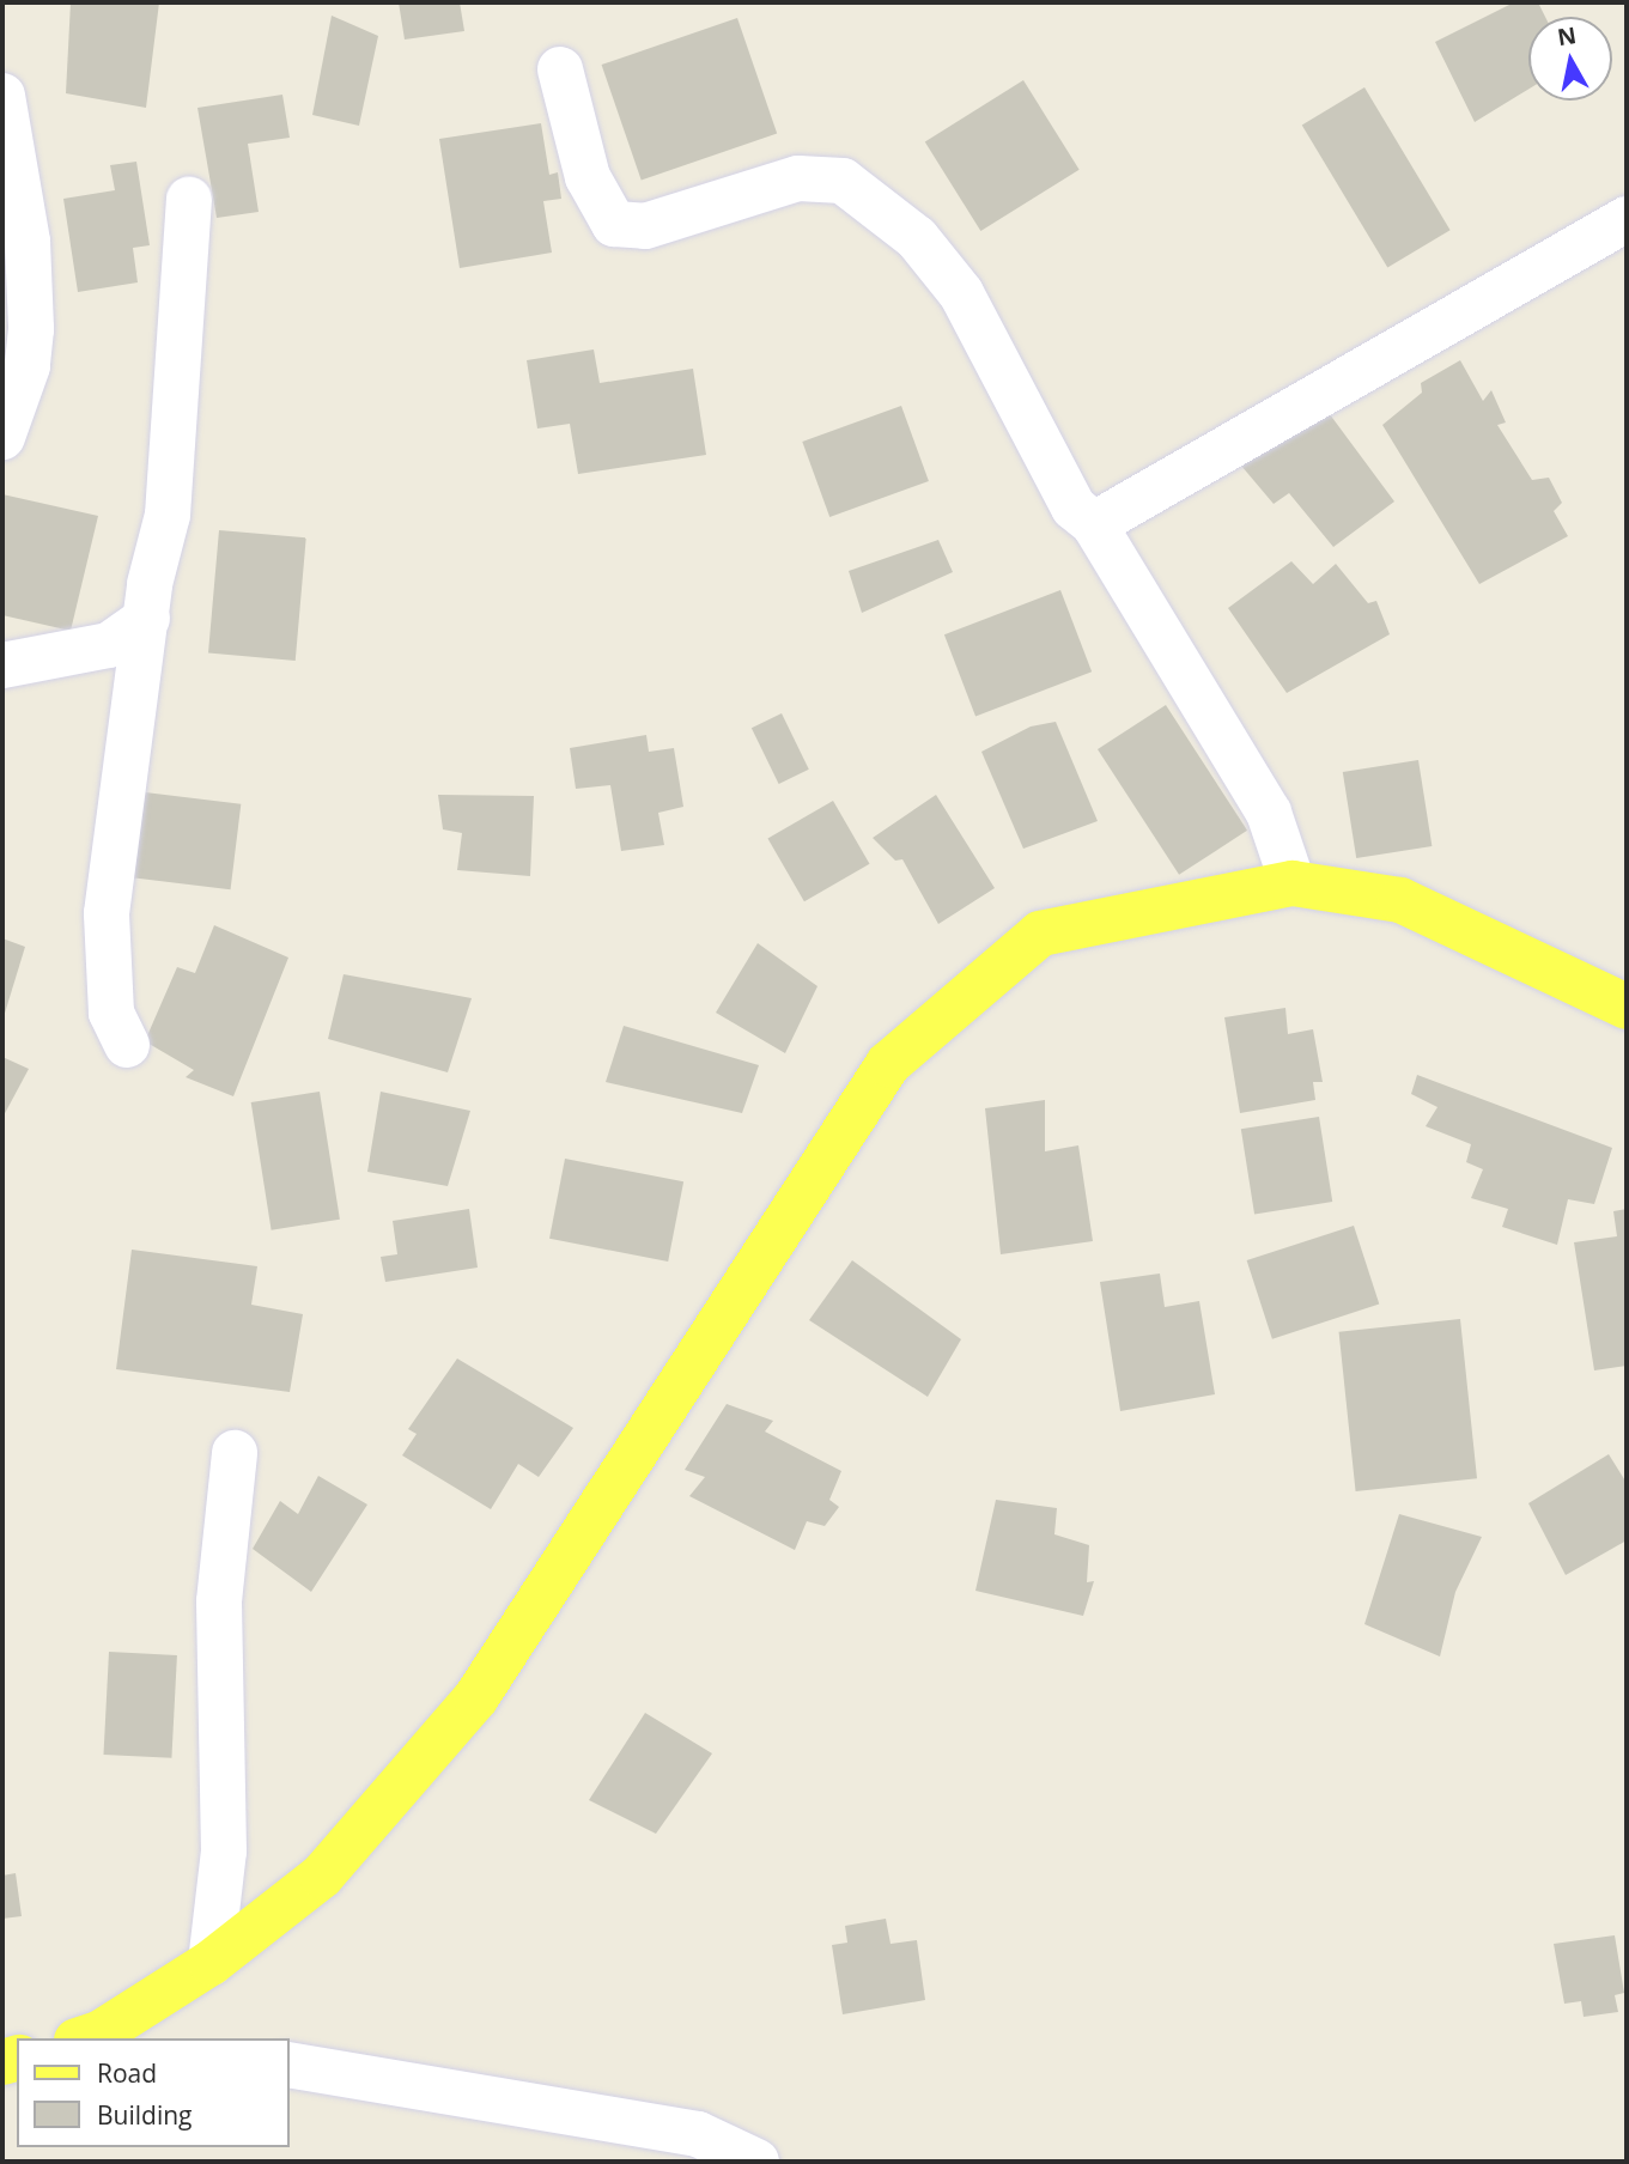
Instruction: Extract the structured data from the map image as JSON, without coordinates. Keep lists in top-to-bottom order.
{
  "legend": ["Road", "Building"],
  "north": "top"
}
